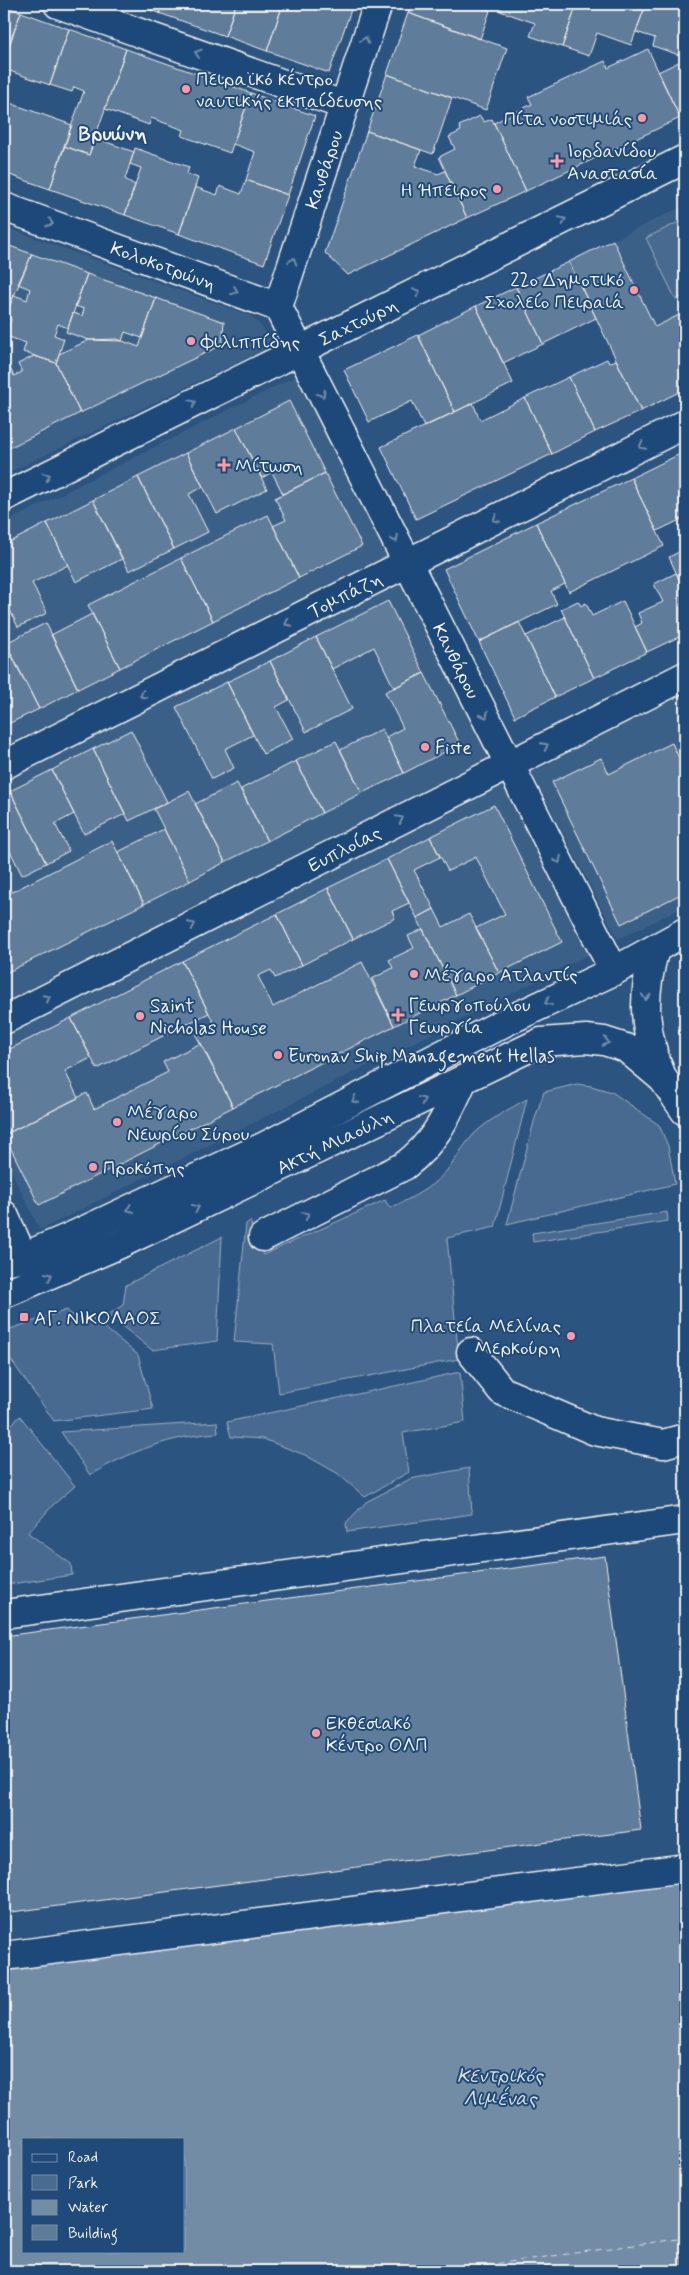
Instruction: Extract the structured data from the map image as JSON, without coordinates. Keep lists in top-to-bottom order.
{
  "streets": {
    "street": [
      "Κανθάρου",
      "Κολοκοτρώνη",
      "Σαχτούρη",
      "Τομπάζη",
      "Ευπλοίας",
      "Ακτή Μιαούλη"
    ]
  },
  "crossings": [
    ["Κανθάρου", "Κολοκοτρώνη"],
    ["Κανθάρου", "Σαχτούρη"],
    ["Κανθάρου", "Τομπάζη"],
    ["Κανθάρου", "Ευπλοίας"],
    ["Κανθάρου", "Ακτή Μιαούλη"]
  ],
  "one_way": ["Σαχτούρη", "Τομπάζη", "Ευπλοίας"],
  "districts": ["Βρυώνη"],
  "water": ["Κεντρικός Λιμένας"],
  "places": {
    "other": [
      "Πειραϊκό κέντρο ναυτικής εκπαίδευσης",
      "Πίτα νοστιμιάς",
      "Η Ήπειρος",
      "22ο Δημοτικό Σχολείο Πειραιά",
      "Φιλιππίδης",
      "Fiste",
      "Μέγαρο Ατλαντίς",
      "Saint Nicholas House",
      "Euronav Ship Management Hellas",
      "Μέγαρο Νεωρίου Σύρου",
      "Προκόπης",
      "Πλατεία Μελίνας Μερκούρη",
      "Εκθεσιακό Κέντρο ΟΛΠ"
    ],
    "health": ["Ιορδανίδου Αναστασία", "Μίτωση", "Γεωργοπούλου Γεωργία"],
    "transit": ["ΑΓ. ΝΙΚΟΛΑΟΣ"]
  },
  "legend": [
    "Road",
    "Park",
    "Water",
    "Building"
  ]
}
